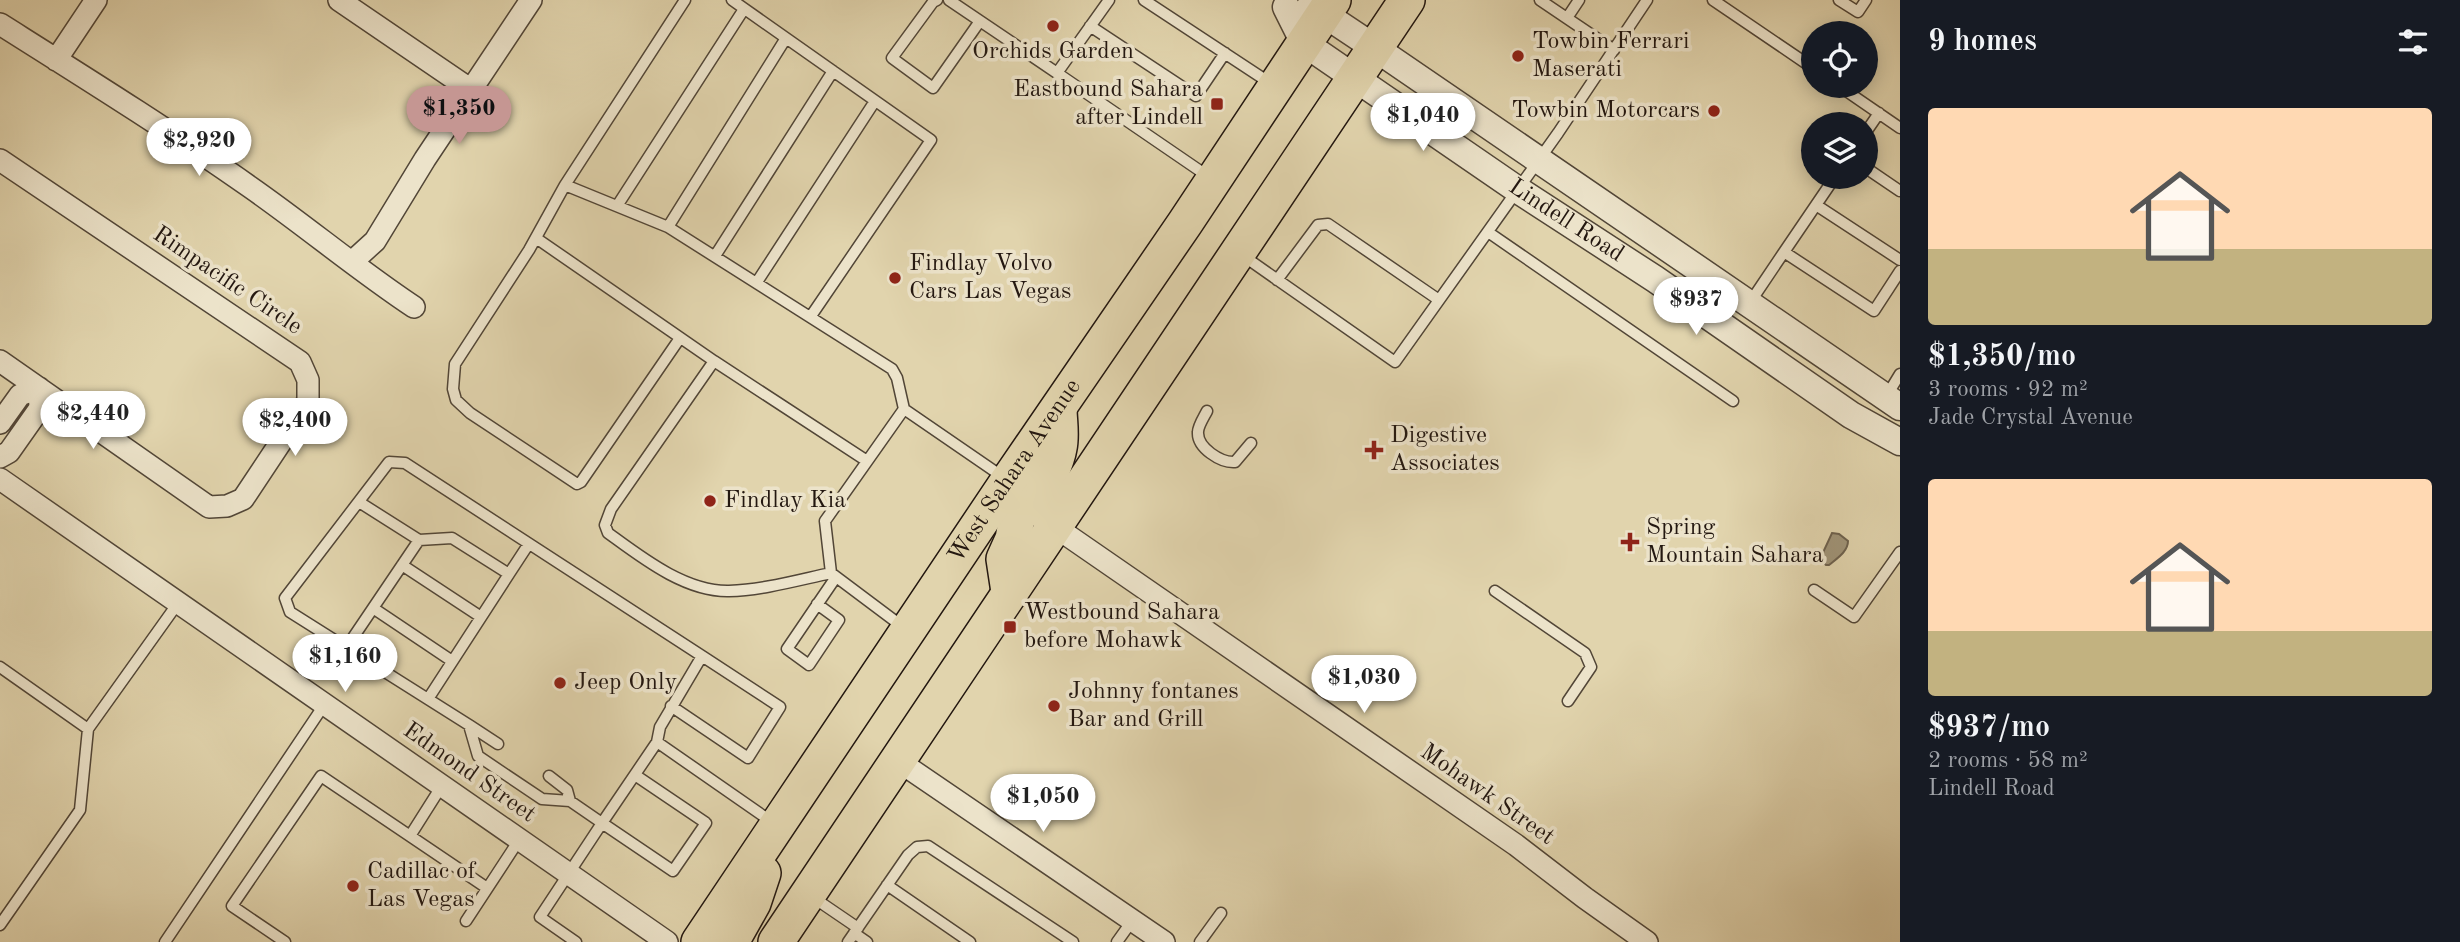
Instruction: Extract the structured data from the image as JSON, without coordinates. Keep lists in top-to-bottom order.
{
  "streets": {
    "main road": ["West Sahara Avenue"],
    "street": [
      "Lindell Road",
      "Rimpacific Circle",
      "Edmond Street",
      "Mohawk Street"
    ]
  },
  "crossings": [
    ["Lindell Road", "West Sahara Avenue"]
  ],
  "places": {
    "other": [
      "Orchids Garden",
      "Towbin Ferrari Maserati",
      "Towbin Motorcars",
      "Findlay Volvo Cars Las Vegas",
      "Findlay Kia",
      "Jeep Only",
      "Johnny fontanes Bar and Grill",
      "Cadillac of Las Vegas"
    ],
    "transit": ["Eastbound Sahara after Lindell", "Westbound Sahara before Mohawk"],
    "health": ["Digestive Associates", "Spring Mountain Sahara"]
  },
  "page": {
    "heading": "9 homes",
    "list": [
      {
        "name": "$1,350/mo",
        "note": "3 rooms · 92 m² · Jade Crystal Avenue"
      },
      {
        "name": "$937/mo",
        "note": "2 rooms · 58 m² · Lindell Road"
      }
    ],
    "price": [
      "$1,350",
      "$1,040",
      "$2,920",
      "$937",
      "$2,440",
      "$2,400",
      "$1,160",
      "$1,030",
      "$1,050"
    ]
  }
}
